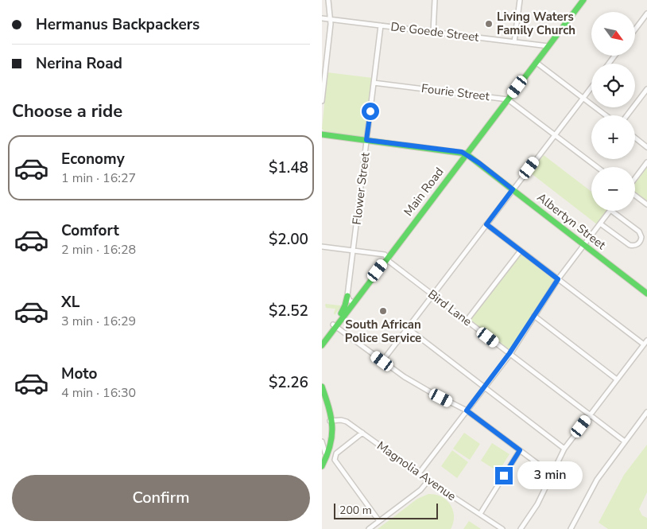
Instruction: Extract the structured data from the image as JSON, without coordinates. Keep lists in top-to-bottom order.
{
  "streets": {
    "main road": ["Main Road", "Albertyn Street"],
    "street": [
      "De Goede Street",
      "Fourie Street",
      "Flower Street",
      "Bird Lane",
      "Magnolia Avenue"
    ]
  },
  "crossings": [
    ["De Goede Street", "Flower Street"],
    ["De Goede Street", "Main Road"],
    ["Fourie Street", "Flower Street"],
    ["Fourie Street", "Main Road"],
    ["Flower Street", "Albertyn Street"],
    ["Flower Street", "Bird Lane"],
    ["Main Road", "Albertyn Street"],
    ["Main Road", "Bird Lane"]
  ],
  "places": ["Living Waters Family Church", "South African Police Service"],
  "scale_bar": "200 m",
  "north": "bottom right",
  "page": {
    "banner": ["Hermanus Backpackers", "Nerina Road"],
    "map_buttons": ["+", "−"],
    "heading": "Choose a ride",
    "list": [
      {
        "name": "Economy",
        "note": "1 min · 16:27",
        "value": "$1.48"
      },
      {
        "name": "Comfort",
        "note": "2 min · 16:28",
        "value": "$2.00"
      },
      {
        "name": "XL",
        "note": "3 min · 16:29",
        "value": "$2.52"
      },
      {
        "name": "Moto",
        "note": "4 min · 16:30",
        "value": "$2.26"
      }
    ],
    "bubble": "3 min",
    "buttons": "Confirm",
    "scale": "200 m"
  }
}
